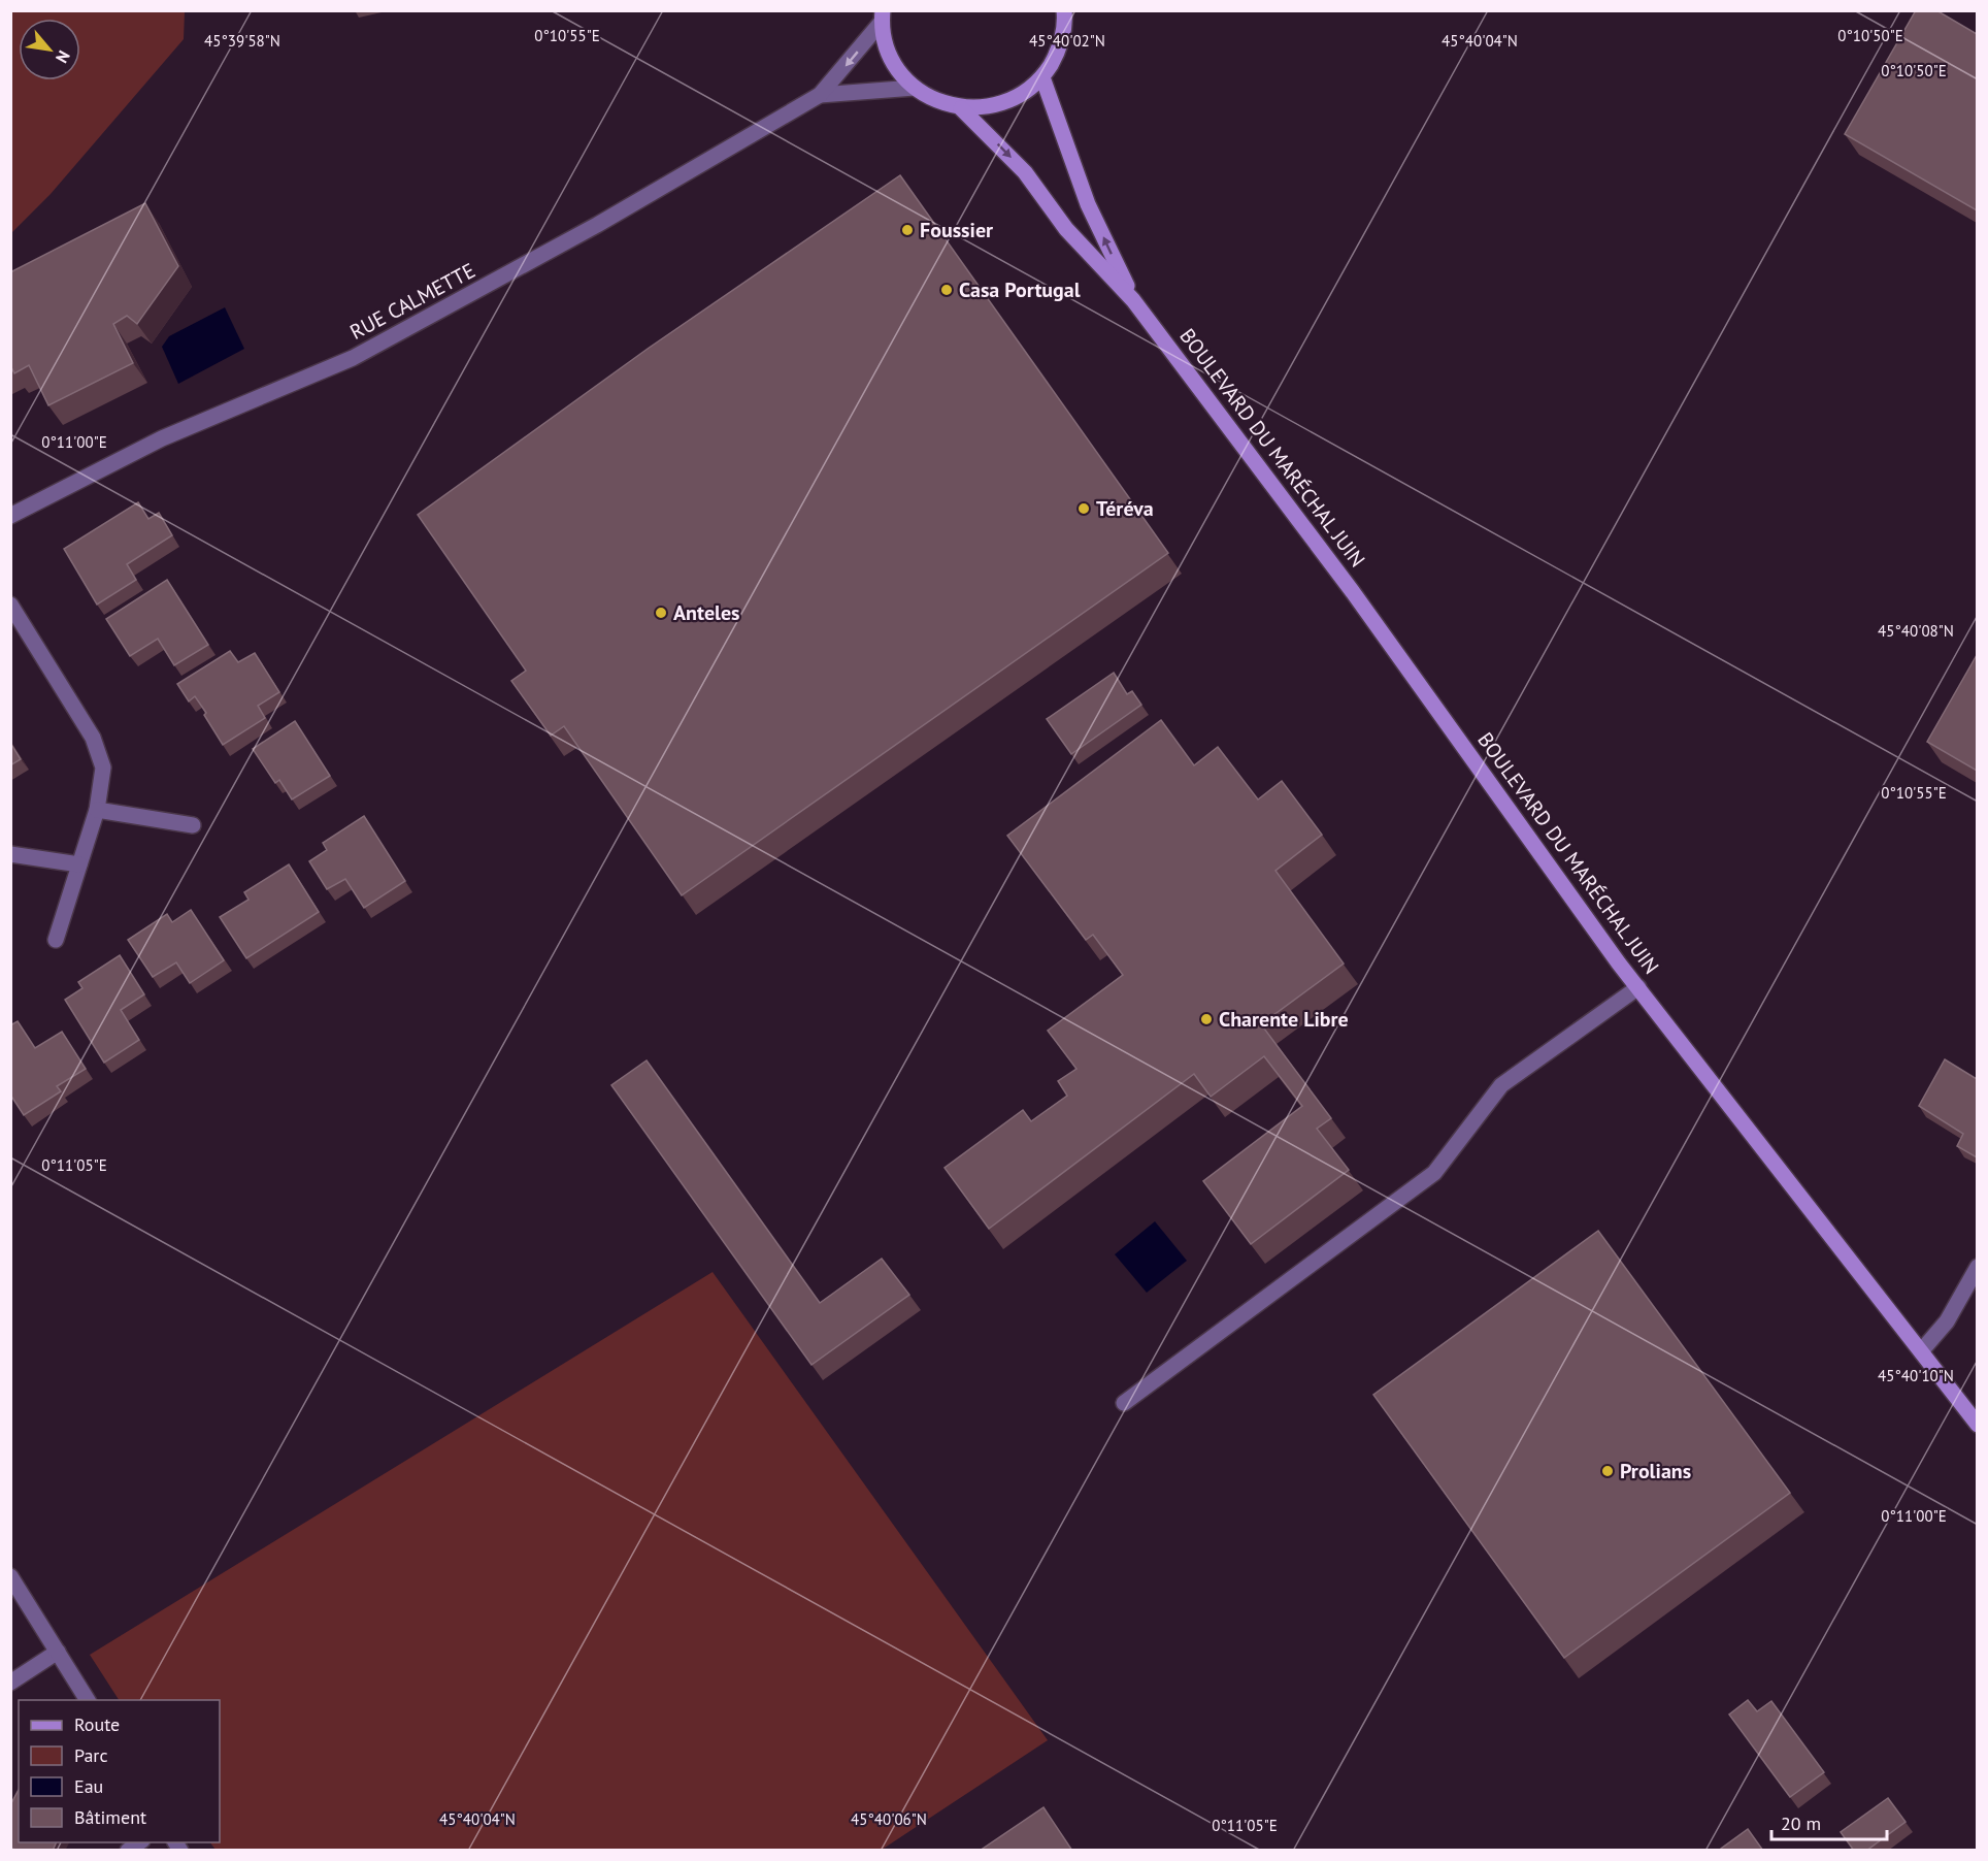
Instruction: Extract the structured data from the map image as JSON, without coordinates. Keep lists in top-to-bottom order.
{
  "streets": {
    "main road": ["BOULEVARD DU MARÉCHAL JUIN"],
    "street": ["RUE CALMETTE"]
  },
  "places": [
    "Foussier",
    "Casa Portugal",
    "Téréva",
    "Anteles",
    "Charente Libre",
    "Prolians"
  ],
  "legend": [
    "Route",
    "Parc",
    "Eau",
    "Bâtiment"
  ],
  "scale_bar": "20 m",
  "north": "bottom right",
  "coordinates": [
    "0°10'55\"E",
    "0°10'50\"E",
    "45°39'58\"N",
    "45°40'02\"N",
    "45°40'04\"N",
    "0°11'00\"E",
    "45°40'08\"N",
    "0°11'05\"E",
    "45°40'10\"N",
    "45°40'06\"N"
  ]
}
